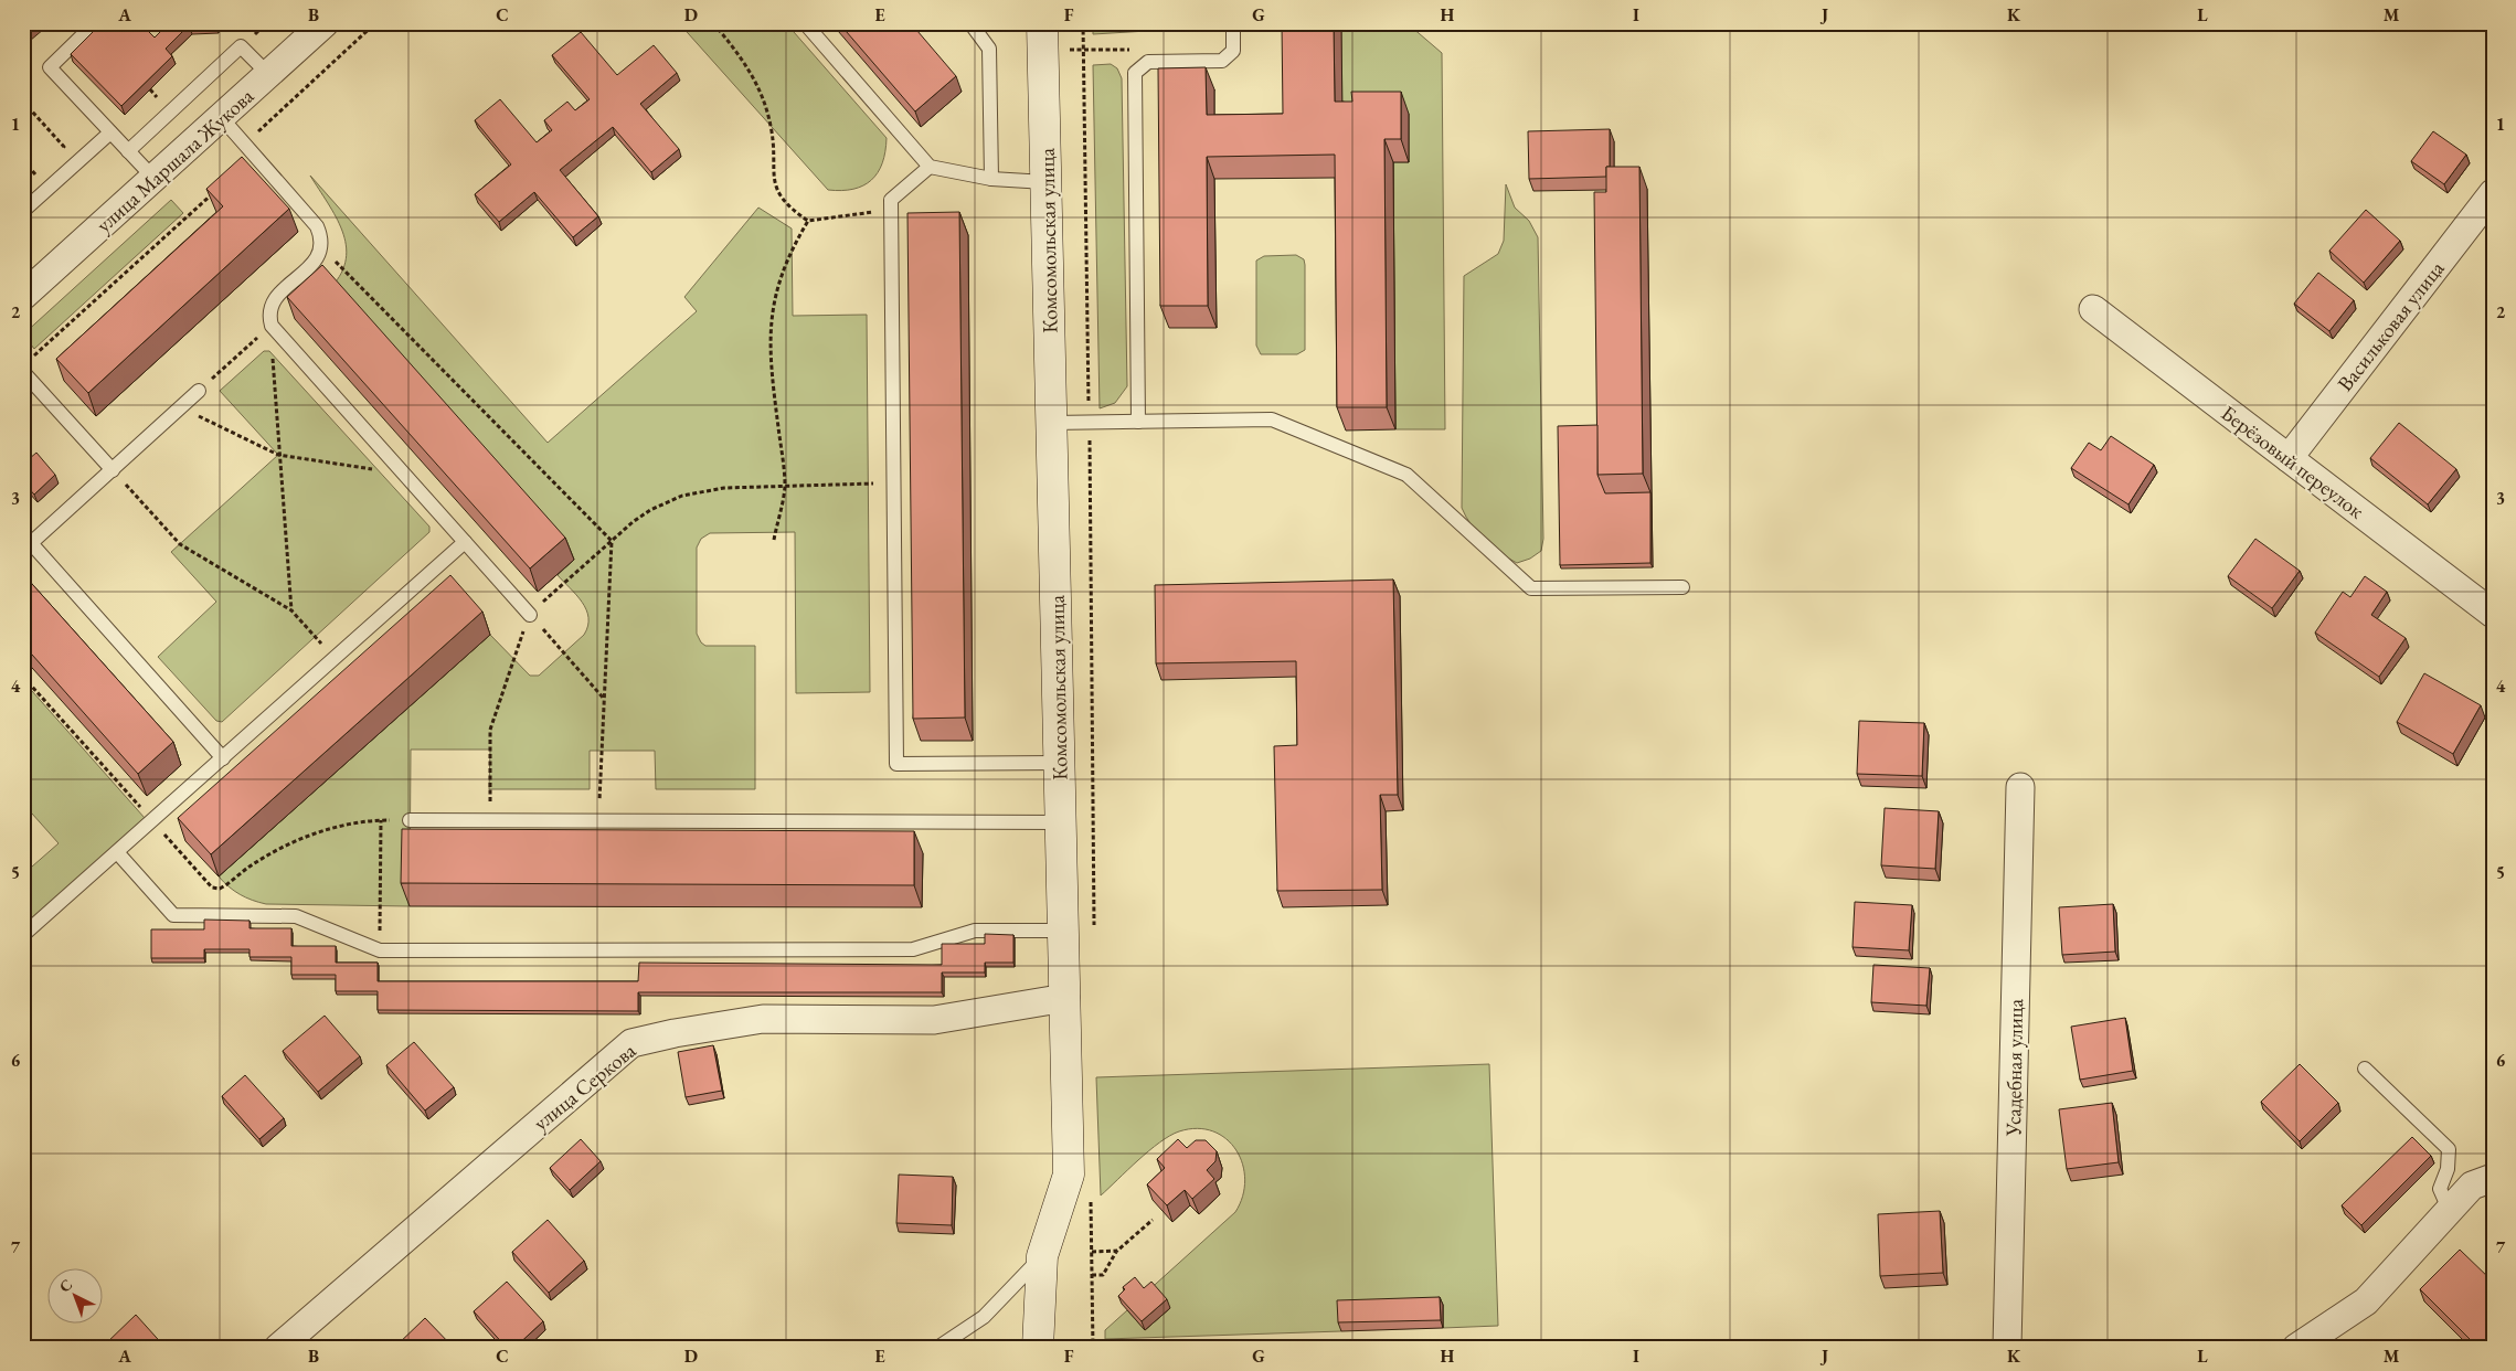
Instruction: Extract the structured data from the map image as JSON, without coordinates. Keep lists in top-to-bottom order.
{
  "streets": {
    "street": [
      "улица Маршала Жукова",
      "Комсомольская улица",
      "Васильковая улица",
      "Берёзовый переулок",
      "Усадебная улица",
      "улица Серкова"
    ]
  },
  "crossings": [
    ["Комсомольская улица", "улица Серкова"],
    ["Васильковая улица", "Берёзовый переулок"]
  ],
  "north": "top left",
  "grid": {
    "columns": [
      "A",
      "B",
      "C",
      "D",
      "E",
      "F",
      "G",
      "H",
      "I",
      "J",
      "K",
      "L",
      "M"
    ],
    "rows": [
      "1",
      "2",
      "3",
      "4",
      "5",
      "6",
      "7"
    ]
  }
}
